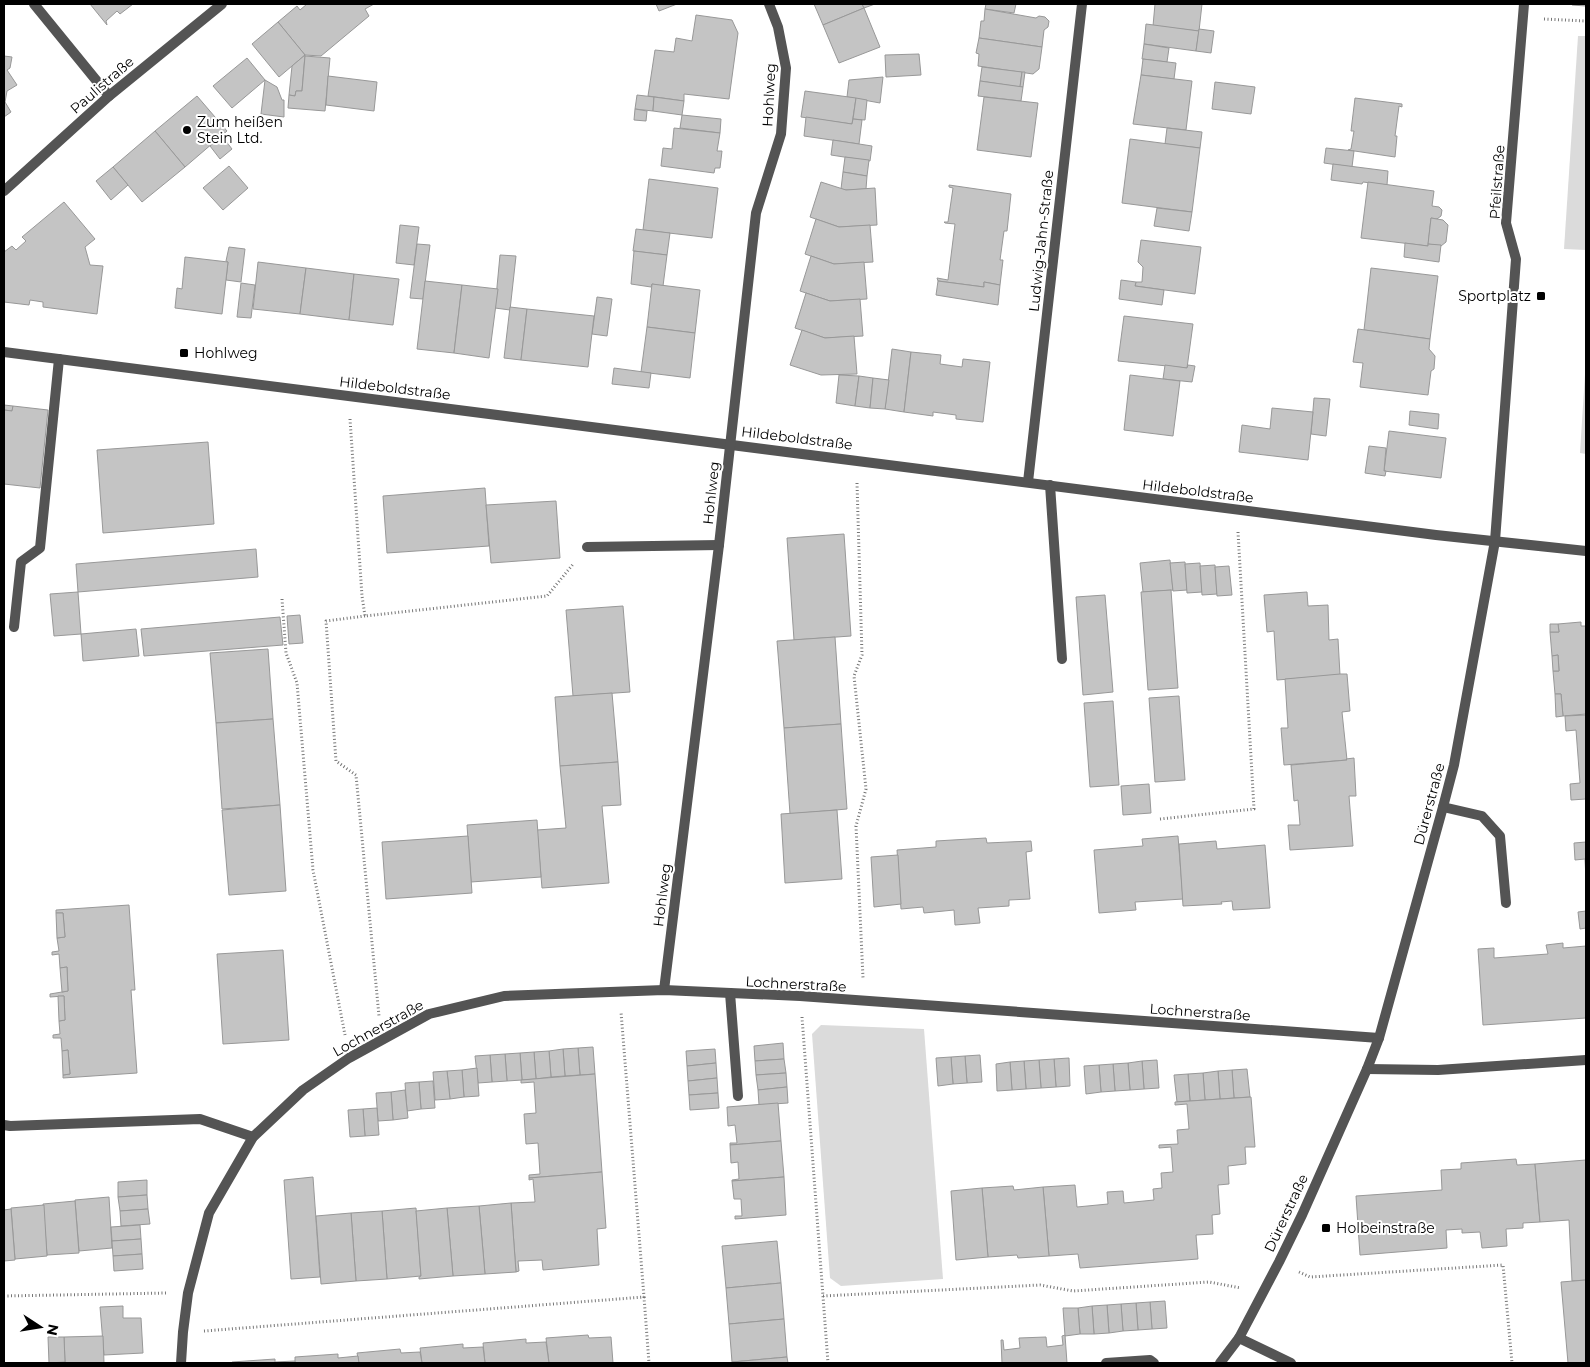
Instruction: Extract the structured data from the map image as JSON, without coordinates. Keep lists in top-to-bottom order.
{
  "streets": {
    "street": [
      "Paulistraße",
      "Hohlweg",
      "Pfeilstraße",
      "Ludwig-Jahn-Straße",
      "Hildeboldstraße",
      "Dürerstraße",
      "Lochnerstraße"
    ]
  },
  "crossings": [
    ["Hohlweg", "Hildeboldstraße"],
    ["Hohlweg", "Lochnerstraße"],
    ["Pfeilstraße", "Hildeboldstraße"],
    ["Pfeilstraße", "Dürerstraße"],
    ["Ludwig-Jahn-Straße", "Hildeboldstraße"],
    ["Hildeboldstraße", "Dürerstraße"],
    ["Dürerstraße", "Lochnerstraße"]
  ],
  "places": {
    "other": ["Zum heißen Stein Ltd."],
    "transit": ["Sportplatz", "Hohlweg", "Holbeinstraße"]
  },
  "north": "right"
}
